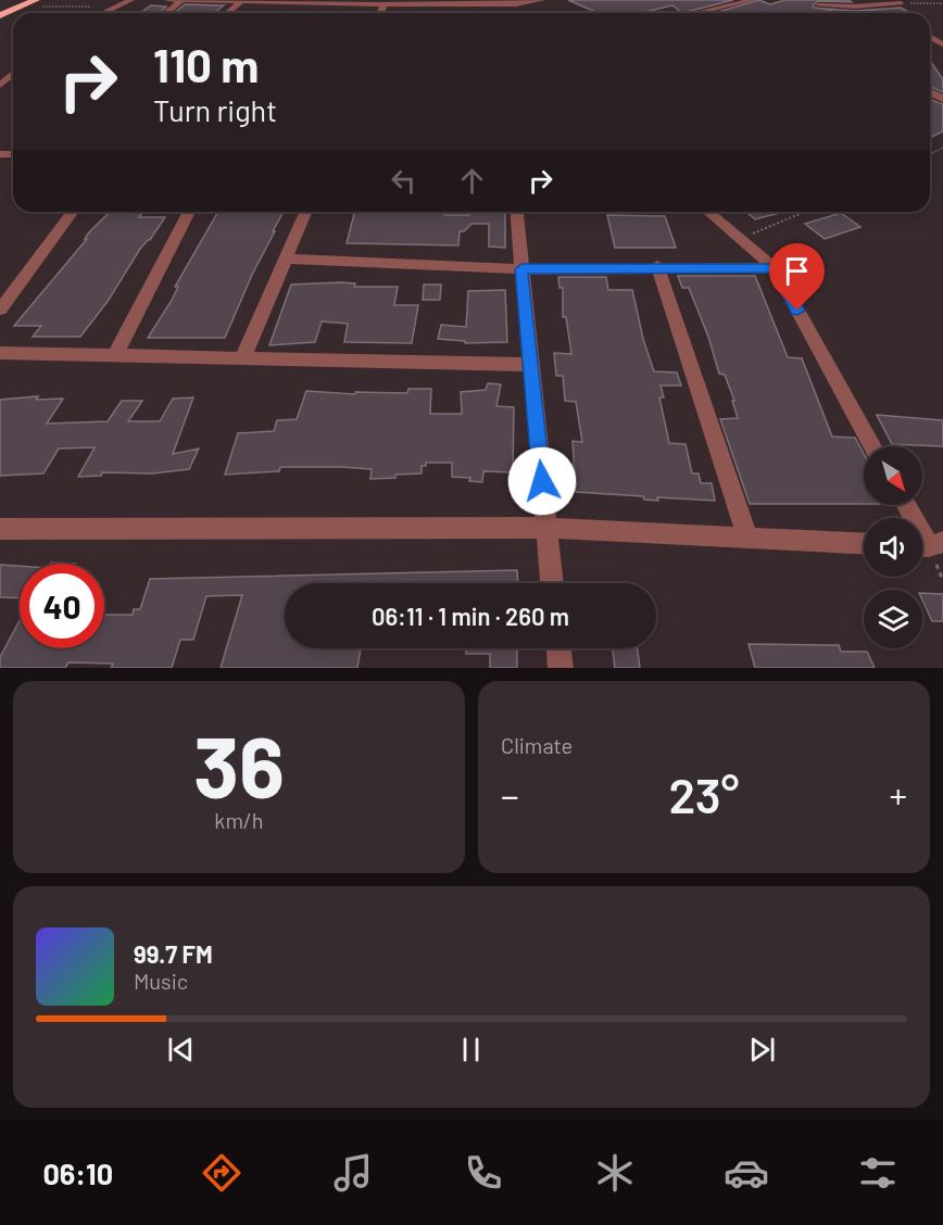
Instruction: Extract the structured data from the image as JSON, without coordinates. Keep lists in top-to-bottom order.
{
  "north": "bottom right",
  "page": {
    "turn": ["110 m", "Turn right"],
    "limit": "40",
    "trip": "06:11 · 1 min · 260 m",
    "tile": [
      ["36", "km/h"],
      "Climate"
    ],
    "heat": ["−", "23°", "+"],
    "song": ["99.7 FM", "Music"],
    "tabs": "06:10"
  }
}
